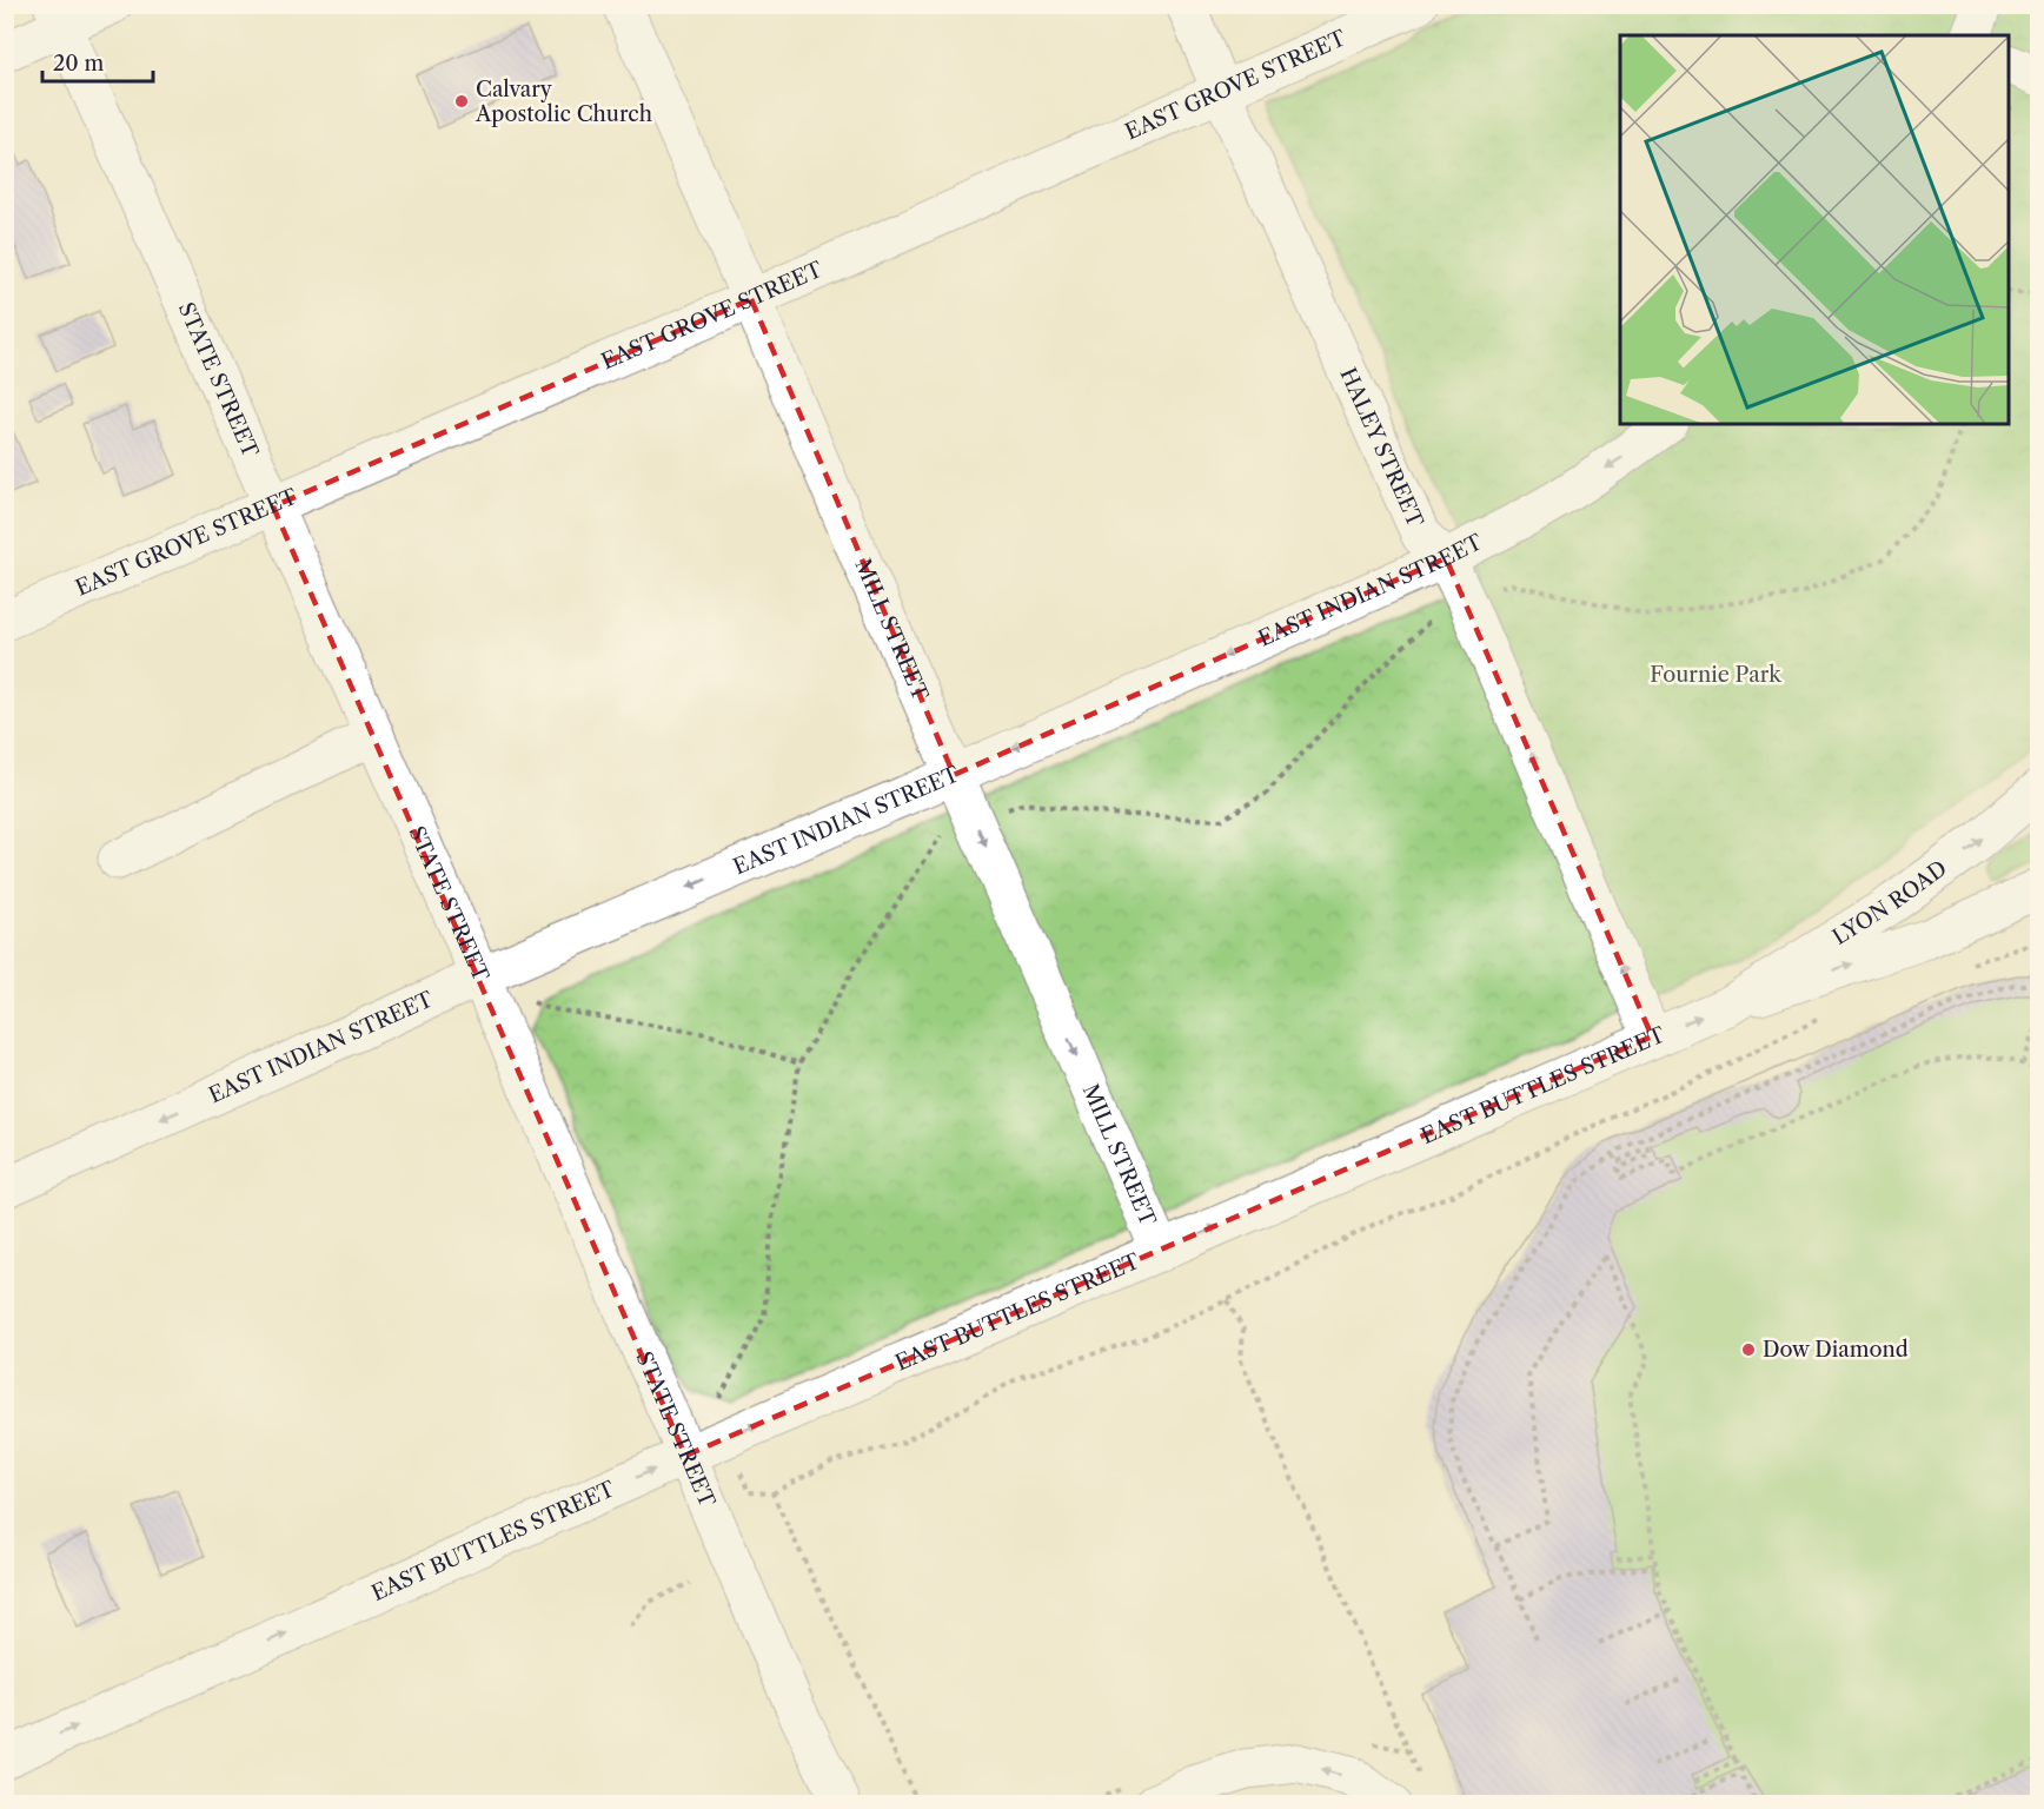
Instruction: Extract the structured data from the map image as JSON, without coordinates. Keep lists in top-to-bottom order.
{
  "streets": {
    "main road": [
      "EAST GROVE STREET",
      "STATE STREET",
      "HALEY STREET",
      "EAST INDIAN STREET",
      "MILL STREET",
      "LYON ROAD",
      "EAST BUTTLES STREET"
    ]
  },
  "crossings": [
    ["EAST GROVE STREET", "STATE STREET"],
    ["EAST GROVE STREET", "HALEY STREET"],
    ["EAST GROVE STREET", "MILL STREET"],
    ["STATE STREET", "EAST INDIAN STREET"],
    ["STATE STREET", "EAST BUTTLES STREET"],
    ["HALEY STREET", "EAST INDIAN STREET"],
    ["HALEY STREET", "EAST BUTTLES STREET"],
    ["EAST INDIAN STREET", "MILL STREET"],
    ["MILL STREET", "EAST BUTTLES STREET"],
    ["LYON ROAD", "EAST BUTTLES STREET"]
  ],
  "one_way": [
    "HALEY STREET",
    "EAST INDIAN STREET",
    "LYON ROAD",
    "EAST BUTTLES STREET"
  ],
  "parks": ["Fournie Park"],
  "places": ["Calvary Apostolic Church", "Dow Diamond"],
  "scale_bar": "20 m"
}
